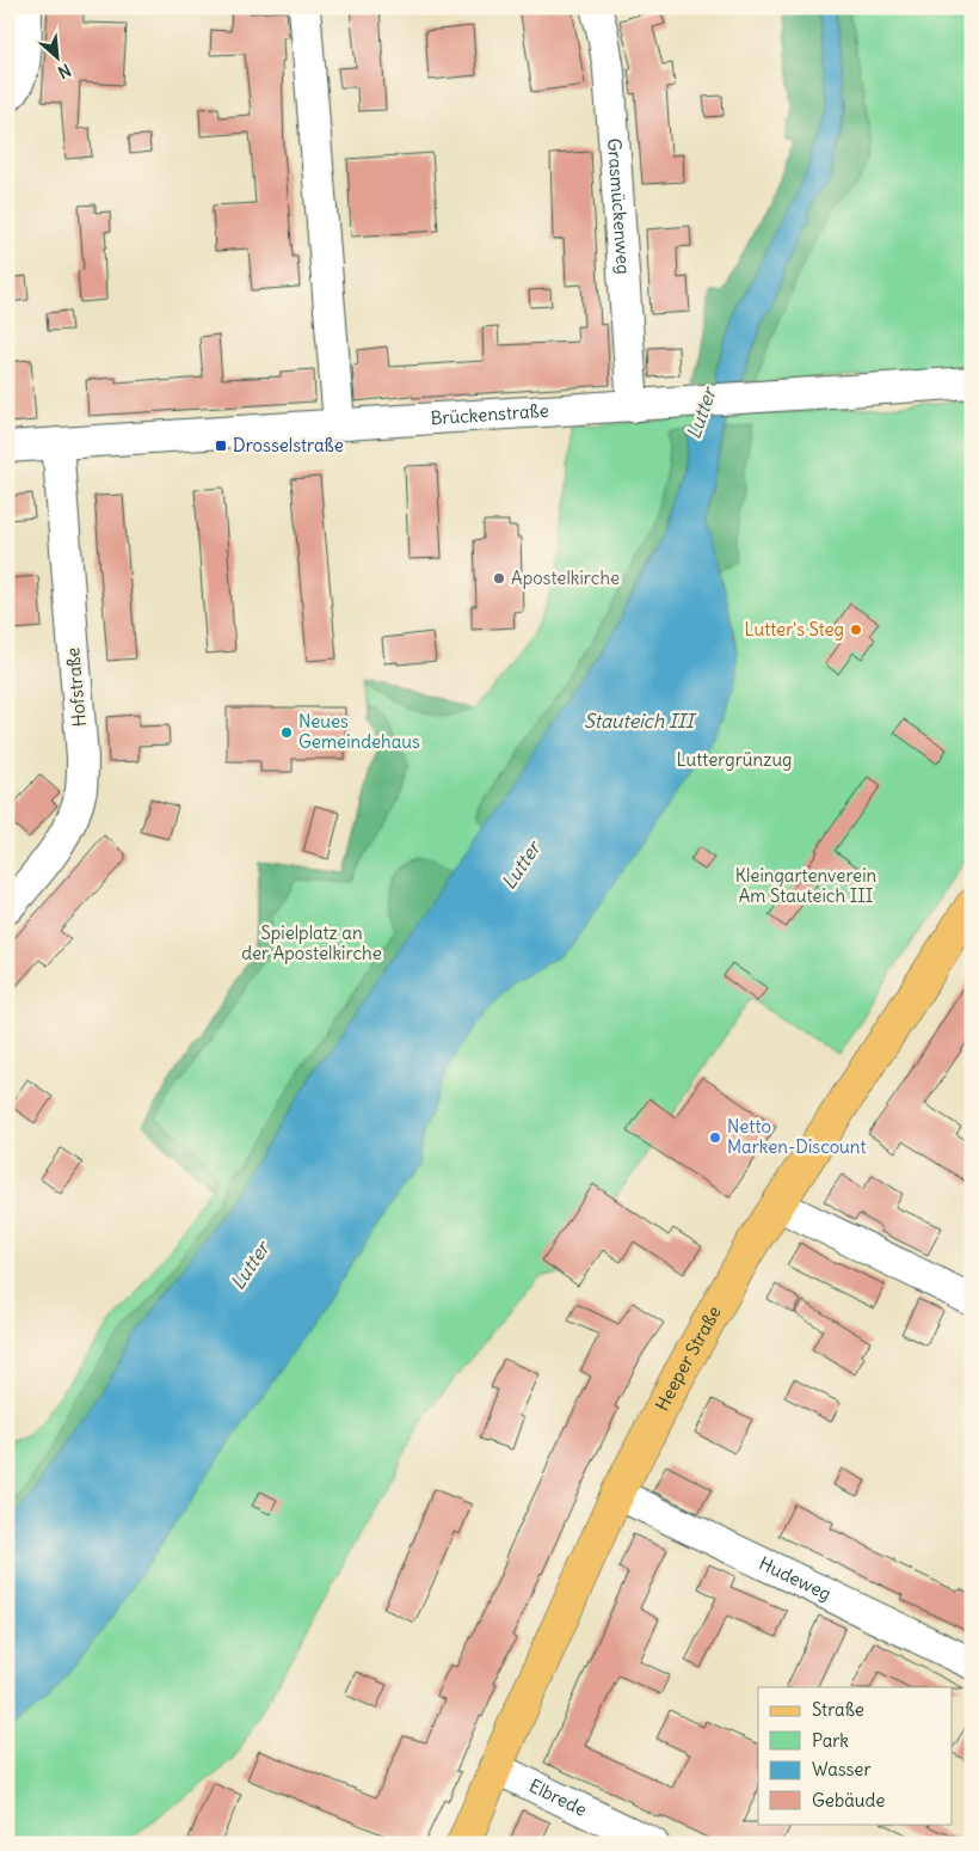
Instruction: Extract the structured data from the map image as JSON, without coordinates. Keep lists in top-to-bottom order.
{
  "streets": {
    "main road": ["Heeper Straße"],
    "street": [
      "Grasmückenweg",
      "Brückenstraße",
      "Hofstraße",
      "Hudeweg",
      "Elbrede"
    ]
  },
  "crossings": [
    ["Grasmückenweg", "Brückenstraße"],
    ["Brückenstraße", "Hofstraße"],
    ["Heeper Straße", "Hudeweg"],
    ["Heeper Straße", "Elbrede"]
  ],
  "water": ["Lutter", "Stauteich III"],
  "parks": ["Luttergrünzug", "Kleingartenverein Am Stauteich III", "Spielplatz an der Apostelkirche"],
  "places": {
    "transit": ["Drosselstraße"],
    "other": [
      "Apostelkirche",
      "Lutter's Steg",
      "Neues Gemeindehaus",
      "Netto Marken-Discount"
    ]
  },
  "legend": [
    "Straße",
    "Park",
    "Wasser",
    "Gebäude"
  ],
  "north": "bottom right"
}
